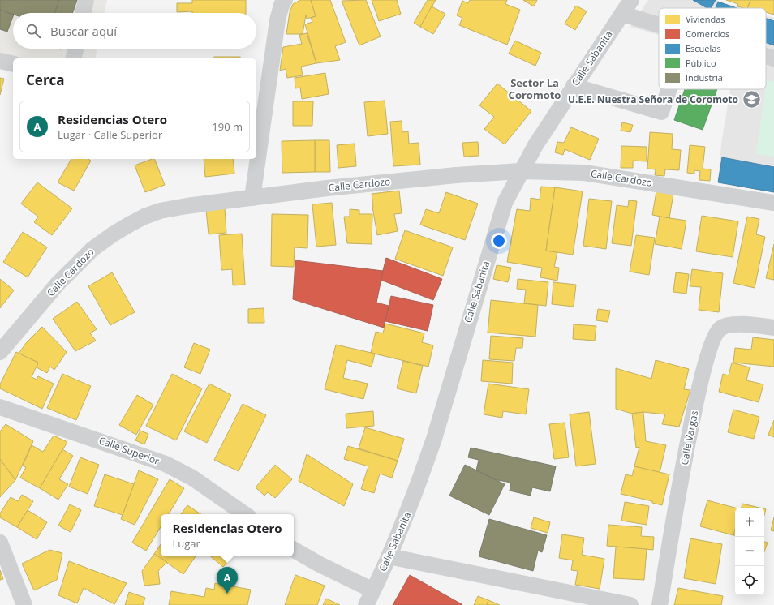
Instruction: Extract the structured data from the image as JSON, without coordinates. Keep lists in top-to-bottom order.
{
  "streets": {
    "street": [
      "Calle Sabanita",
      "Calle Cardozo",
      "Calle Vargas",
      "Calle Superior"
    ]
  },
  "crossings": [
    ["Calle Sabanita", "Calle Cardozo"]
  ],
  "districts": ["Sector La Coromoto"],
  "places": {
    "school or university": ["U.E.E. Nuestra Señora de Coromoto"]
  },
  "legend": [
    "Viviendas",
    "Comercios",
    "Escuelas",
    "Público",
    "Industria"
  ],
  "page": {
    "search": "Buscar aquí",
    "heading": "Cerca",
    "list": [
      {
        "mark": "A",
        "name": "Residencias Otero",
        "note": "Lugar · Calle Superior",
        "value": "190 m"
      }
    ],
    "map_buttons": ["+", "−"],
    "popup": ["Residencias Otero", "Lugar"],
    "pins": "A"
  }
}
